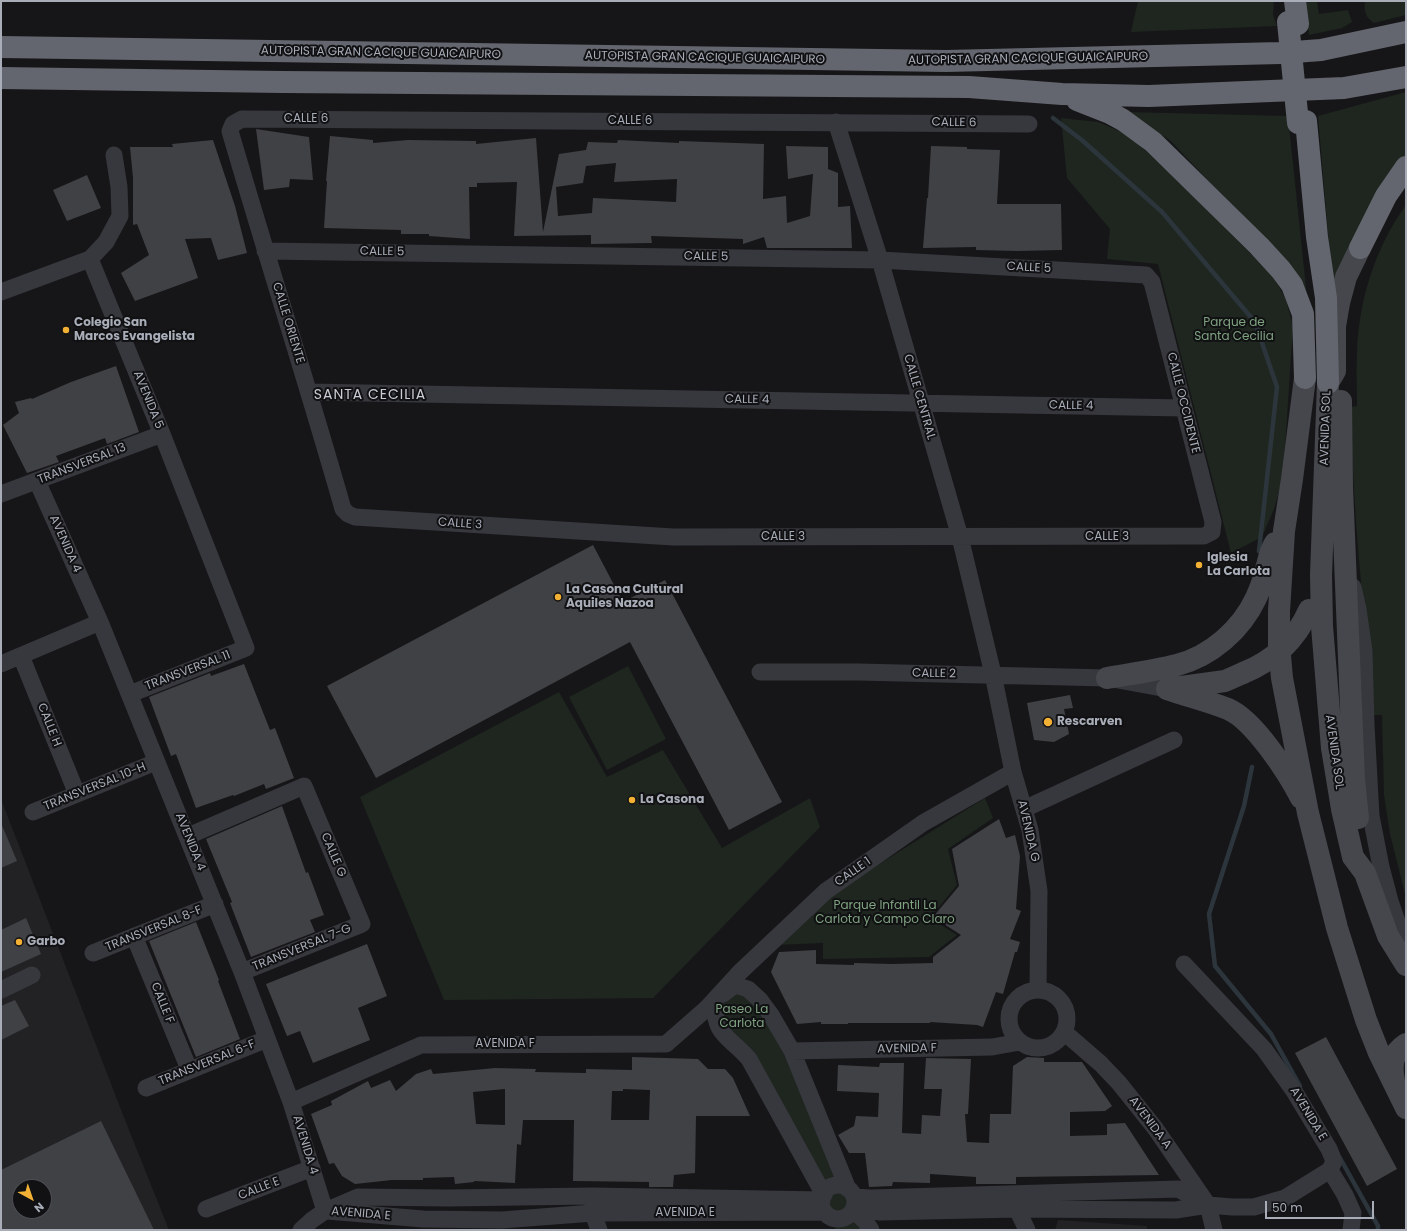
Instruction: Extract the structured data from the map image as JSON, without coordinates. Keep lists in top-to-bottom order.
{
  "streets": {
    "highway": ["AUTOPISTA GRAN CACIQUE GUAICAIPURO"],
    "main road": ["AVENIDA SOL"],
    "street": [
      "CALLE 6",
      "CALLE 5",
      "CALLE ORIENTE",
      "CALLE CENTRAL",
      "AVENIDA 5",
      "CALLE 4",
      "CALLE OCCIDENTE",
      "TRANSVERSAL 13",
      "CALLE 3",
      "AVENIDA 4",
      "TRANSVERSAL 11",
      "CALLE 2",
      "CALLE H",
      "TRANSVERSAL 10-H",
      "AVENIDA G",
      "CALLE G",
      "CALLE 1",
      "TRANSVERSAL 8-F",
      "TRANSVERSAL 7-G",
      "CALLE F",
      "AVENIDA F",
      "TRANSVERSAL 6-F",
      "AVENIDA E",
      "AVENIDA A",
      "CALLE E"
    ]
  },
  "crossings": [
    ["CALLE 6", "CALLE ORIENTE"],
    ["CALLE 6", "CALLE CENTRAL"],
    ["CALLE 5", "CALLE ORIENTE"],
    ["CALLE 5", "CALLE CENTRAL"],
    ["CALLE 5", "CALLE OCCIDENTE"],
    ["CALLE ORIENTE", "CALLE 4"],
    ["CALLE ORIENTE", "CALLE 3"],
    ["CALLE CENTRAL", "CALLE 4"],
    ["CALLE CENTRAL", "CALLE 3"],
    ["CALLE CENTRAL", "CALLE 2"],
    ["CALLE CENTRAL", "AVENIDA G"],
    ["AVENIDA 5", "TRANSVERSAL 13"],
    ["AVENIDA 5", "TRANSVERSAL 11"],
    ["CALLE 4", "CALLE OCCIDENTE"],
    ["CALLE OCCIDENTE", "CALLE 3"],
    ["TRANSVERSAL 13", "AVENIDA 4"],
    ["AVENIDA 4", "TRANSVERSAL 11"],
    ["AVENIDA 4", "TRANSVERSAL 10-H"],
    ["AVENIDA 4", "CALLE G"],
    ["AVENIDA 4", "TRANSVERSAL 8-F"],
    ["AVENIDA 4", "TRANSVERSAL 7-G"],
    ["AVENIDA 4", "AVENIDA F"],
    ["AVENIDA 4", "TRANSVERSAL 6-F"],
    ["AVENIDA 4", "AVENIDA E"],
    ["AVENIDA 4", "CALLE E"],
    ["CALLE 2", "AVENIDA G"],
    ["CALLE H", "TRANSVERSAL 10-H"],
    ["AVENIDA G", "CALLE 1"],
    ["AVENIDA G", "AVENIDA F"],
    ["AVENIDA G", "AVENIDA A"],
    ["CALLE G", "TRANSVERSAL 7-G"],
    ["CALLE 1", "AVENIDA F"],
    ["TRANSVERSAL 8-F", "CALLE F"],
    ["CALLE F", "TRANSVERSAL 6-F"],
    ["AVENIDA F", "AVENIDA A"]
  ],
  "districts": ["SANTA CECILIA"],
  "parks": ["Parque de Santa Cecilia", "Parque Infantil La Carlota y Campo Claro", "Paseo La Carlota"],
  "places": [
    "Colegio San Marcos Evangelista",
    "Iglesia La Carlota",
    "La Casona Cultural Aquiles Nazoa",
    "Rescarven",
    "La Casona",
    "Garbo"
  ],
  "scale_bar": "50 m",
  "north": "bottom right"
}
